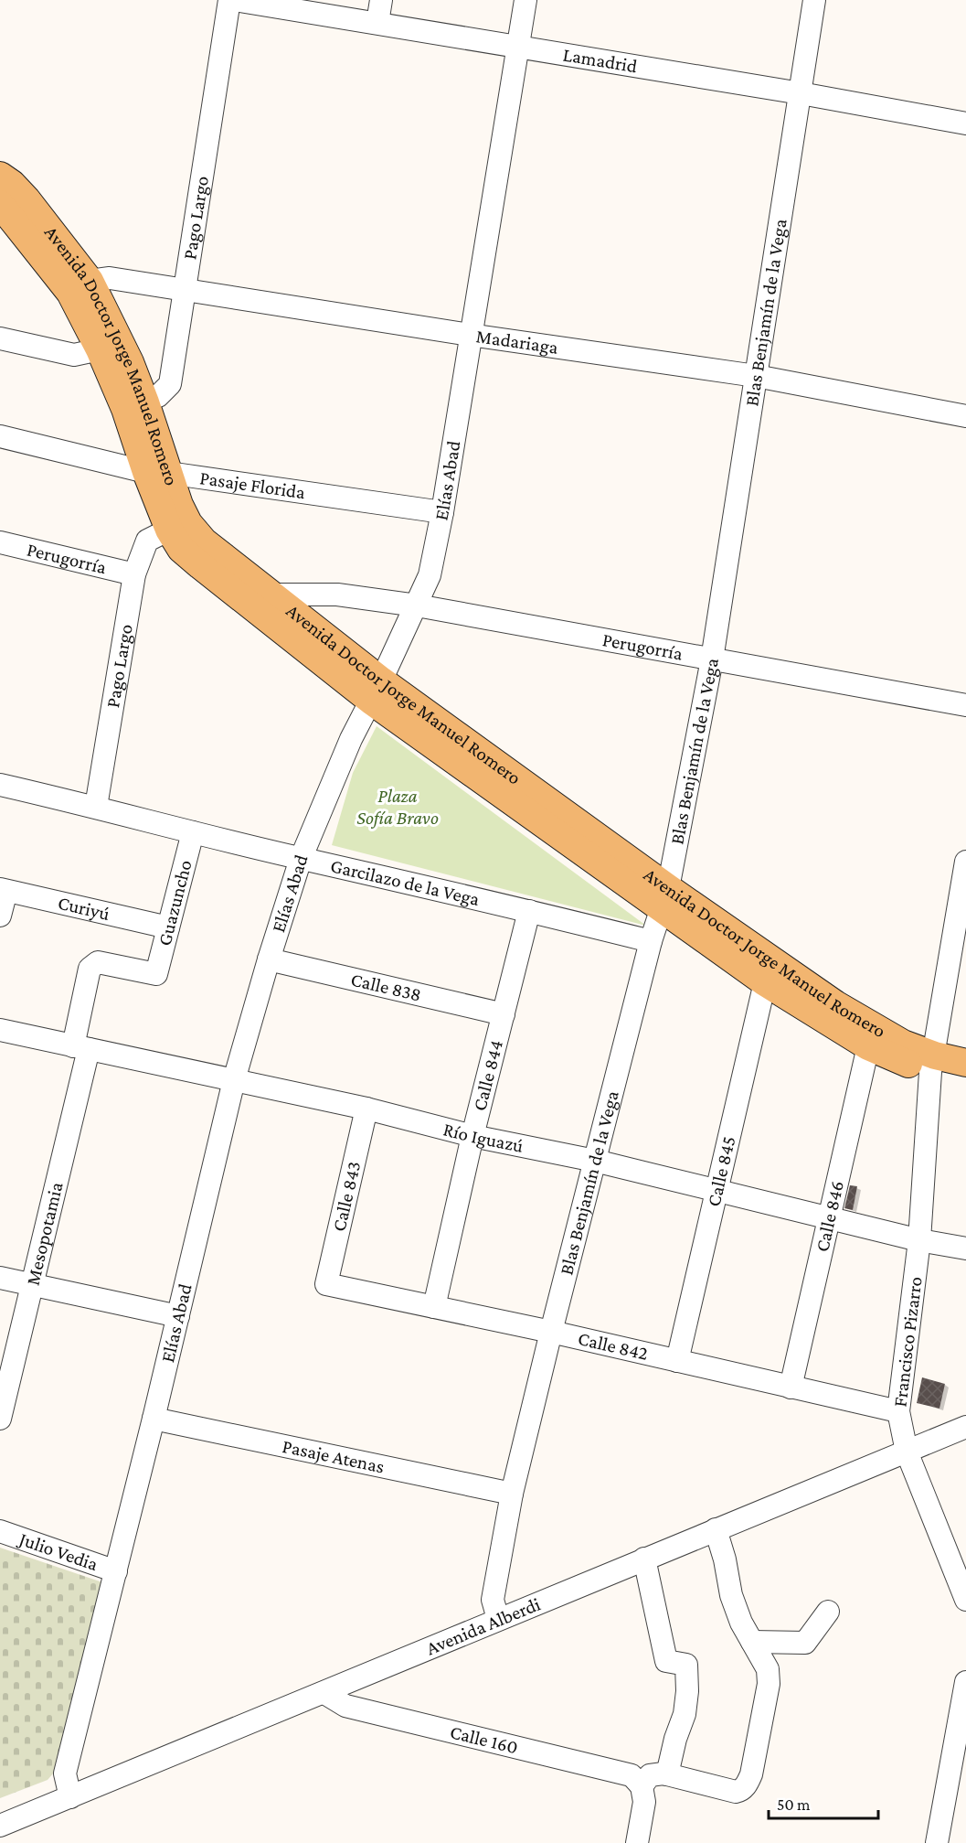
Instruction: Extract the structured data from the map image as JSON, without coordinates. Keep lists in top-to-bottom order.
{
  "streets": {
    "main road": ["Avenida Doctor Jorge Manuel Romero"],
    "street": [
      "Lamadrid",
      "Pago Largo",
      "Blas Benjamín de la Vega",
      "Madariaga",
      "Elías Abad",
      "Pasaje Florida",
      "Perugorría",
      "Garcilazo de la Vega",
      "Guazuncho",
      "Curiyú",
      "Calle 838",
      "Calle 844",
      "Río Iguazú",
      "Calle 845",
      "Calle 843",
      "Calle 846",
      "Mesopotamia",
      "Francisco Pizarro",
      "Calle 842",
      "Pasaje Atenas",
      "Julio Vedia",
      "Avenida Alberdi",
      "Calle 160"
    ]
  },
  "crossings": [
    ["Lamadrid", "Pago Largo"],
    ["Lamadrid", "Blas Benjamín de la Vega"],
    ["Lamadrid", "Elías Abad"],
    ["Pago Largo", "Madariaga"],
    ["Pago Largo", "Avenida Doctor Jorge Manuel Romero"],
    ["Pago Largo", "Perugorría"],
    ["Pago Largo", "Garcilazo de la Vega"],
    ["Blas Benjamín de la Vega", "Madariaga"],
    ["Blas Benjamín de la Vega", "Avenida Doctor Jorge Manuel Romero"],
    ["Blas Benjamín de la Vega", "Perugorría"],
    ["Blas Benjamín de la Vega", "Garcilazo de la Vega"],
    ["Blas Benjamín de la Vega", "Río Iguazú"],
    ["Blas Benjamín de la Vega", "Calle 842"],
    ["Blas Benjamín de la Vega", "Pasaje Atenas"],
    ["Blas Benjamín de la Vega", "Avenida Alberdi"],
    ["Madariaga", "Avenida Doctor Jorge Manuel Romero"],
    ["Madariaga", "Elías Abad"],
    ["Avenida Doctor Jorge Manuel Romero", "Elías Abad"],
    ["Avenida Doctor Jorge Manuel Romero", "Pasaje Florida"],
    ["Avenida Doctor Jorge Manuel Romero", "Perugorría"],
    ["Avenida Doctor Jorge Manuel Romero", "Calle 845"],
    ["Avenida Doctor Jorge Manuel Romero", "Calle 846"],
    ["Avenida Doctor Jorge Manuel Romero", "Francisco Pizarro"],
    ["Elías Abad", "Pasaje Florida"],
    ["Elías Abad", "Perugorría"],
    ["Elías Abad", "Garcilazo de la Vega"],
    ["Elías Abad", "Calle 838"],
    ["Elías Abad", "Río Iguazú"],
    ["Elías Abad", "Pasaje Atenas"],
    ["Elías Abad", "Julio Vedia"],
    ["Elías Abad", "Avenida Alberdi"],
    ["Garcilazo de la Vega", "Guazuncho"],
    ["Garcilazo de la Vega", "Calle 844"],
    ["Guazuncho", "Curiyú"],
    ["Guazuncho", "Mesopotamia"],
    ["Calle 838", "Calle 844"],
    ["Calle 844", "Río Iguazú"],
    ["Calle 844", "Calle 842"],
    ["Río Iguazú", "Calle 845"],
    ["Río Iguazú", "Calle 843"],
    ["Río Iguazú", "Calle 846"],
    ["Río Iguazú", "Mesopotamia"],
    ["Río Iguazú", "Francisco Pizarro"],
    ["Calle 845", "Calle 842"],
    ["Calle 843", "Calle 842"],
    ["Calle 846", "Calle 842"],
    ["Francisco Pizarro", "Calle 842"],
    ["Francisco Pizarro", "Avenida Alberdi"],
    ["Avenida Alberdi", "Calle 160"]
  ],
  "parks": ["Plaza Sofía Bravo"],
  "scale_bar": "50 m"
}
